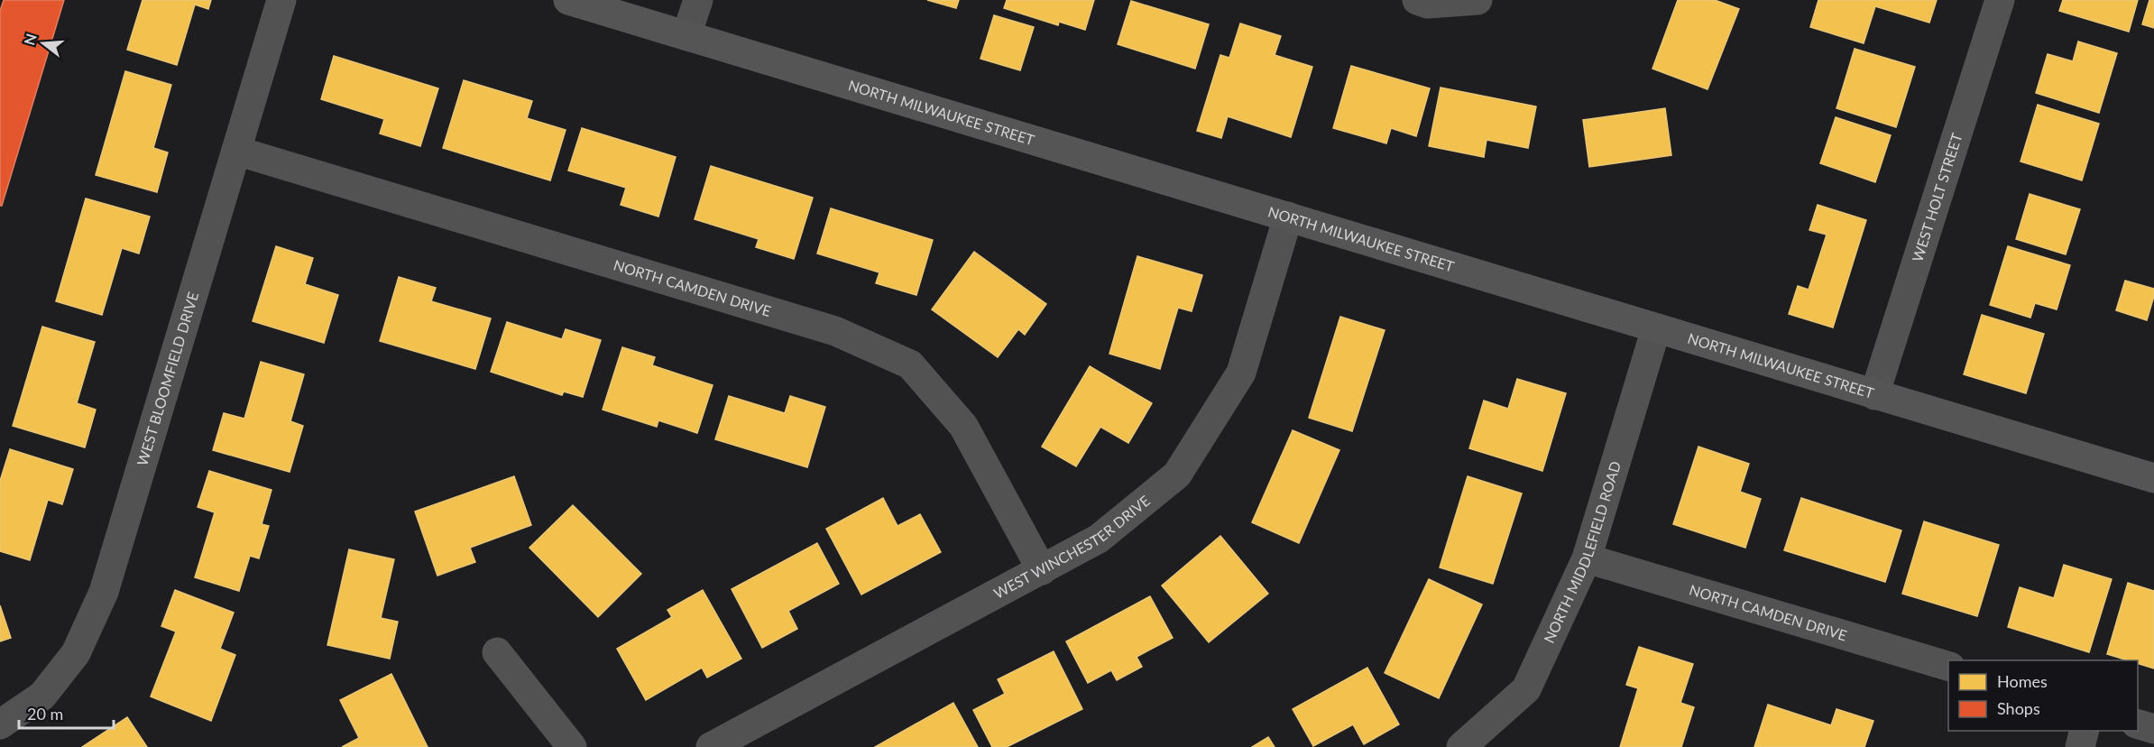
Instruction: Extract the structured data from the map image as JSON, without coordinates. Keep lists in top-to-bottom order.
{
  "streets": {
    "main road": ["NORTH MILWAUKEE STREET"],
    "street": [
      "WEST HOLT STREET",
      "NORTH CAMDEN DRIVE",
      "WEST BLOOMFIELD DRIVE",
      "WEST WINCHESTER DRIVE",
      "NORTH MIDDLEFIELD ROAD"
    ]
  },
  "crossings": [
    ["NORTH MILWAUKEE STREET", "WEST HOLT STREET"],
    ["NORTH MILWAUKEE STREET", "WEST WINCHESTER DRIVE"],
    ["NORTH MILWAUKEE STREET", "NORTH MIDDLEFIELD ROAD"],
    ["NORTH CAMDEN DRIVE", "WEST BLOOMFIELD DRIVE"],
    ["NORTH CAMDEN DRIVE", "WEST WINCHESTER DRIVE"],
    ["NORTH CAMDEN DRIVE", "NORTH MIDDLEFIELD ROAD"]
  ],
  "legend": ["Homes", "Shops"],
  "scale_bar": "20 m",
  "north": "left"
}
